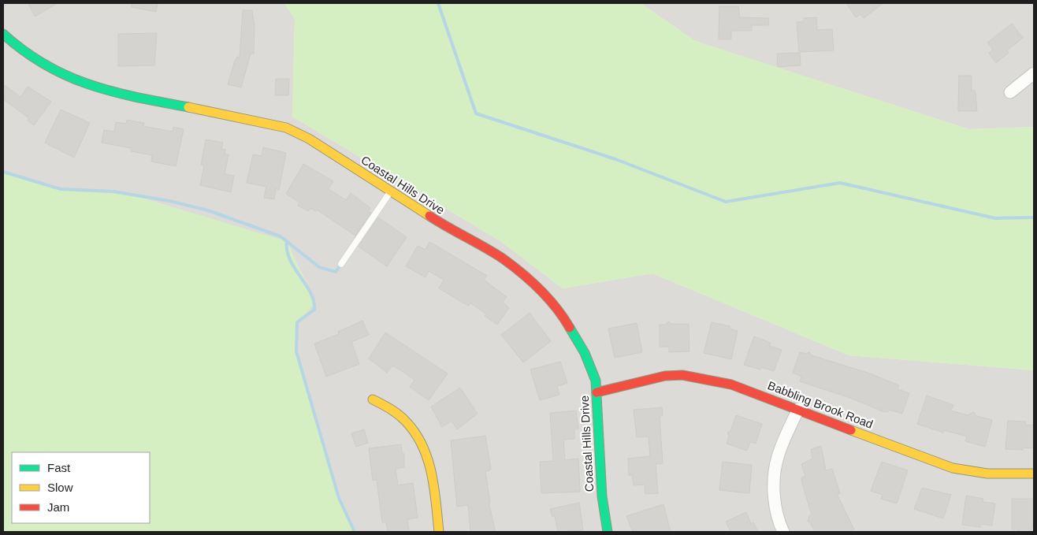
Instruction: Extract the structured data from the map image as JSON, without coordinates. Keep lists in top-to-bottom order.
{
  "streets": {
    "street": ["Coastal Hills Drive", "Babbling Brook Road"]
  },
  "crossings": [
    ["Coastal Hills Drive", "Babbling Brook Road"]
  ],
  "legend": ["Fast", "Slow", "Jam"]
}
